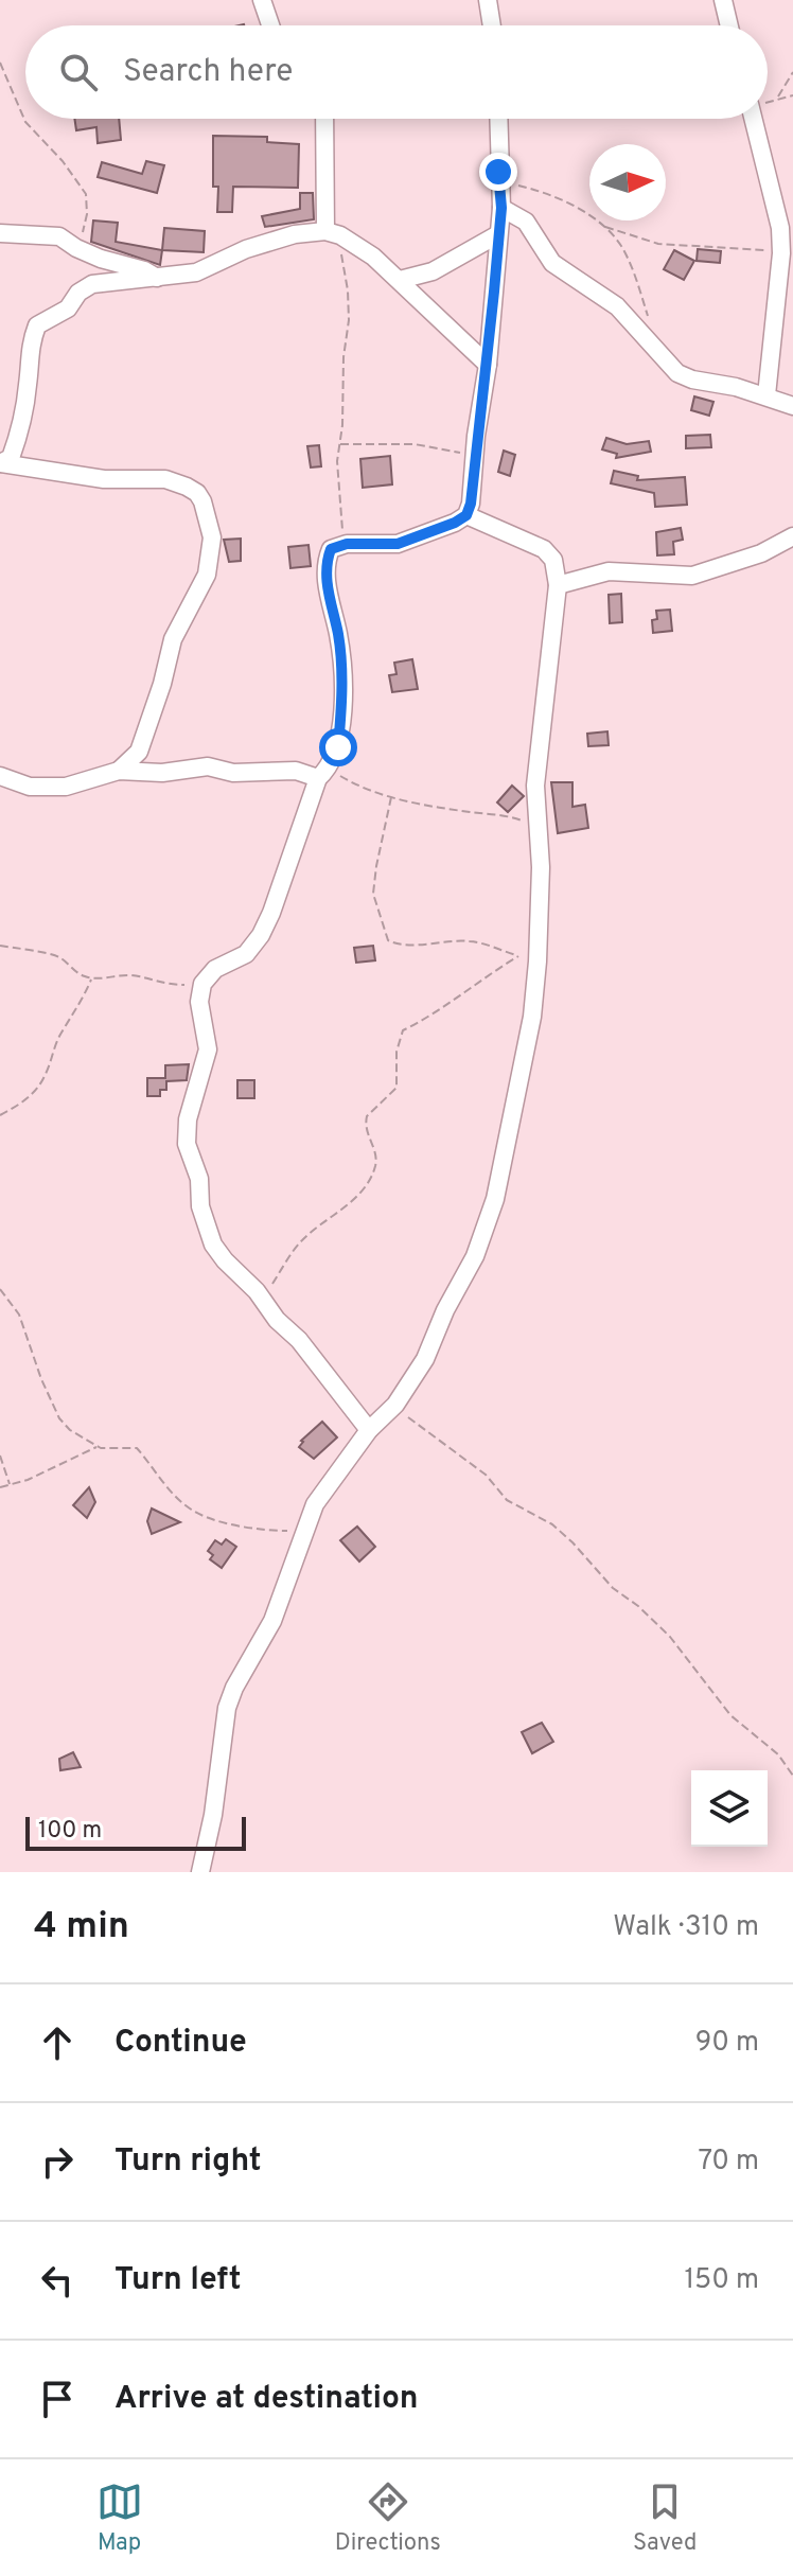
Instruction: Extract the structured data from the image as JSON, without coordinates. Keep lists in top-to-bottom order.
{
  "scale_bar": "100 m",
  "north": "right",
  "page": {
    "search": "Search here",
    "scale": "100 m",
    "heading": ["4 min", "Walk · 310 m"],
    "list": [
      ["Continue", "90 m"],
      ["Turn right", "70 m"],
      ["Turn left", "150 m"],
      "Arrive at destination"
    ],
    "nav": ["Map", "Directions", "Saved"]
  }
}
